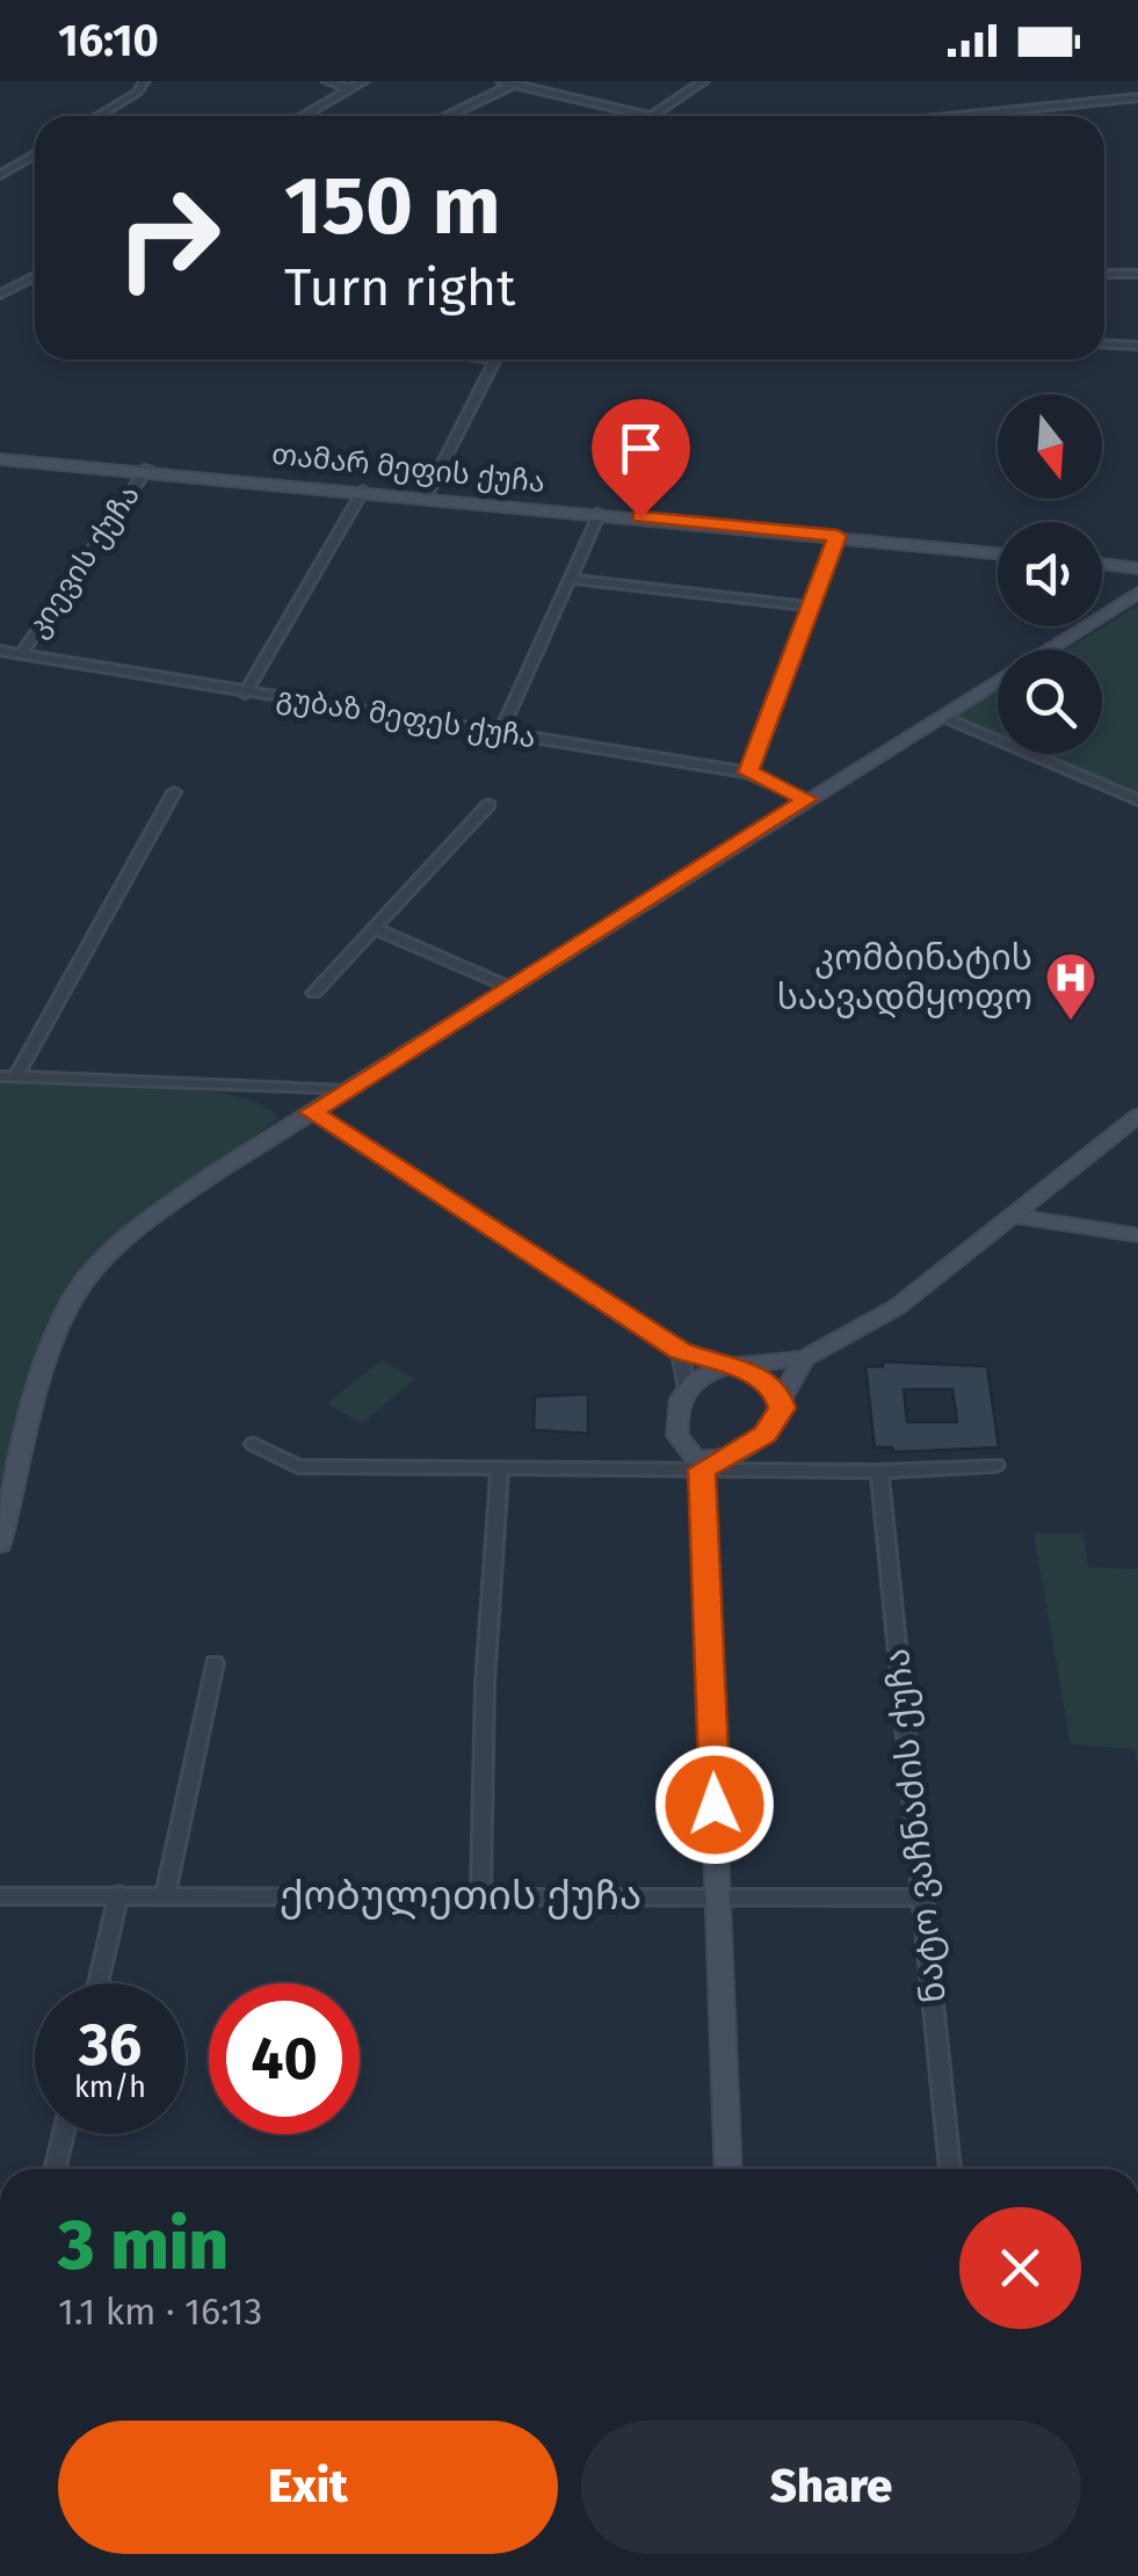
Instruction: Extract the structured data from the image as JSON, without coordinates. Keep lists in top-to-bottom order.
{
  "streets": {
    "street": [
      "თამარ მეფის ქუჩა",
      "კიევის ქუჩა",
      "გუბაზ მეფეს ქუჩა",
      "ნატო ვაჩნაძის ქუჩა",
      "ქობულეთის ქუჩა"
    ]
  },
  "crossings": [
    ["თამარ მეფის ქუჩა", "კიევის ქუჩა"],
    ["კიევის ქუჩა", "გუბაზ მეფეს ქუჩა"],
    ["ნატო ვაჩნაძის ქუჩა", "ქობულეთის ქუჩა"]
  ],
  "places": {
    "hospital": ["კომბინატის საავადმყოფო"]
  },
  "north": "bottom",
  "page": {
    "status": "16:10",
    "turn": ["150 m", "Turn right"],
    "speed": "36 km/h",
    "limit": "40",
    "heading": ["3 min", "1.1 km · 16:13"],
    "buttons": ["Exit", "Share"]
  }
}
